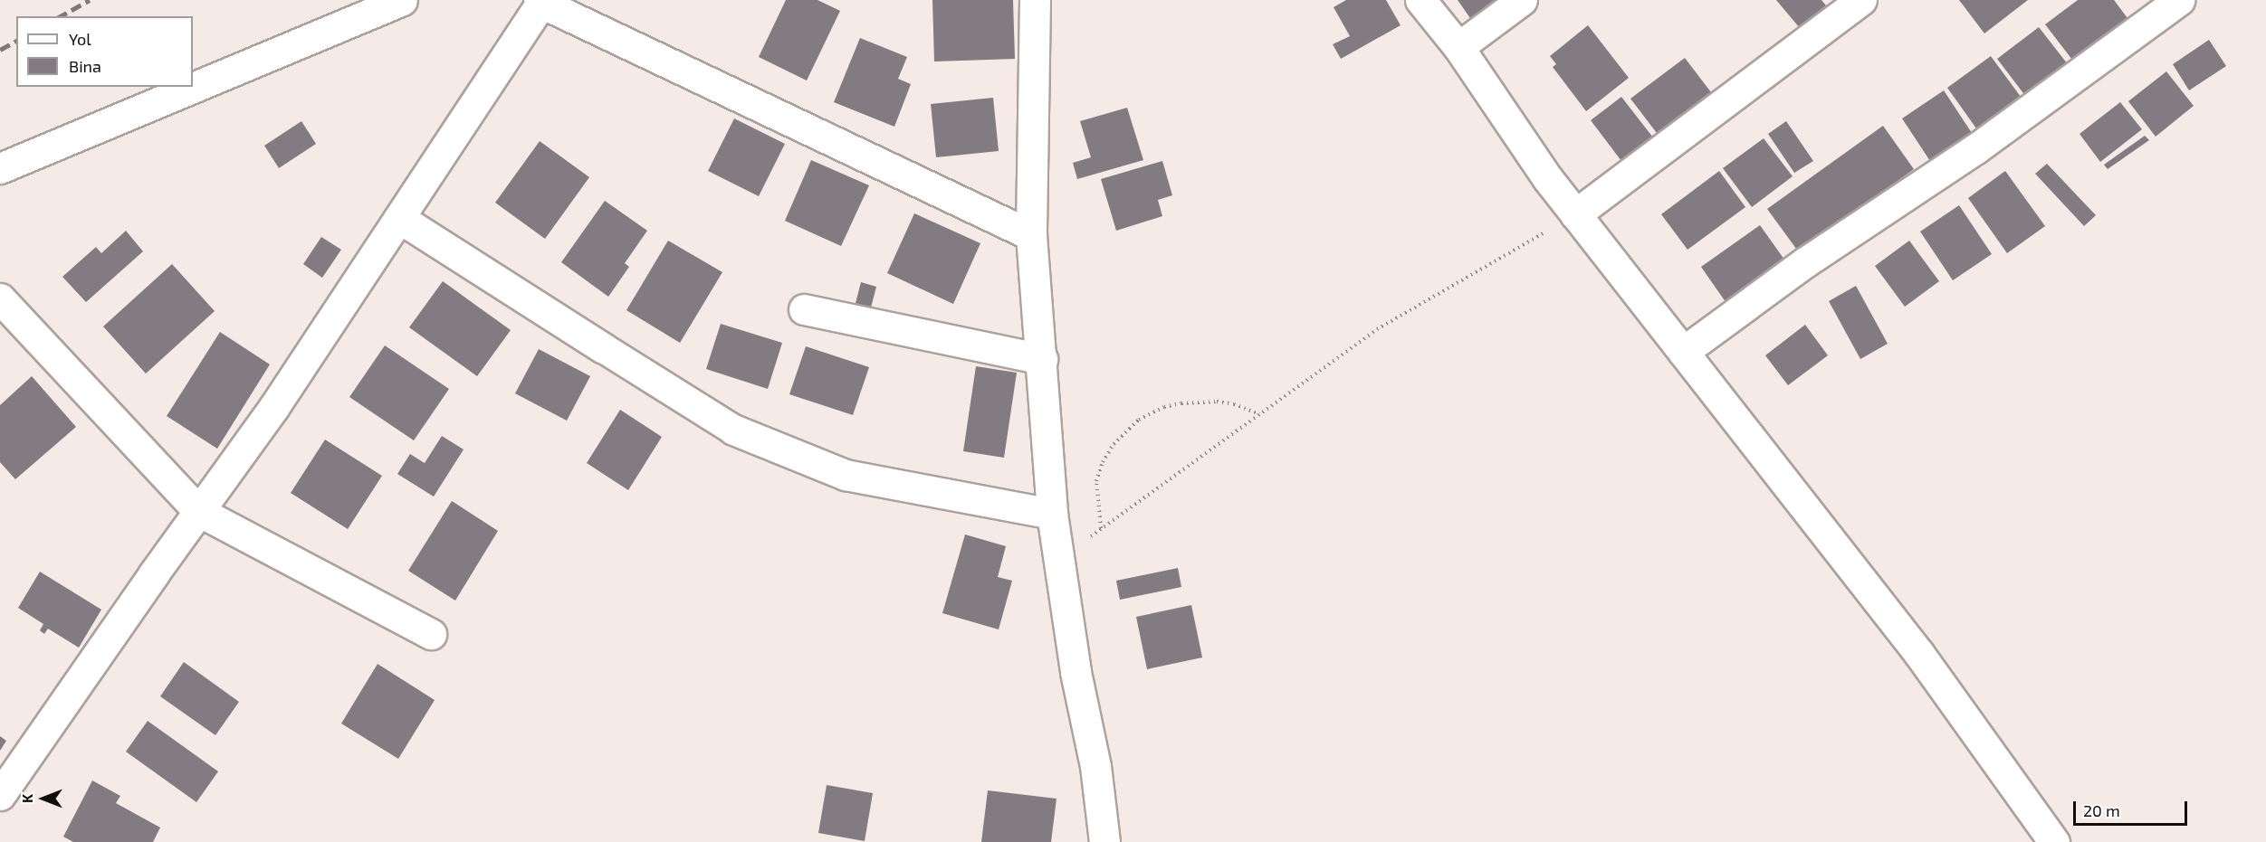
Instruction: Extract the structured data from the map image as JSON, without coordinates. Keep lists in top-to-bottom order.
{
  "legend": ["Yol", "Bina"],
  "scale_bar": "20 m",
  "north": "left"
}
